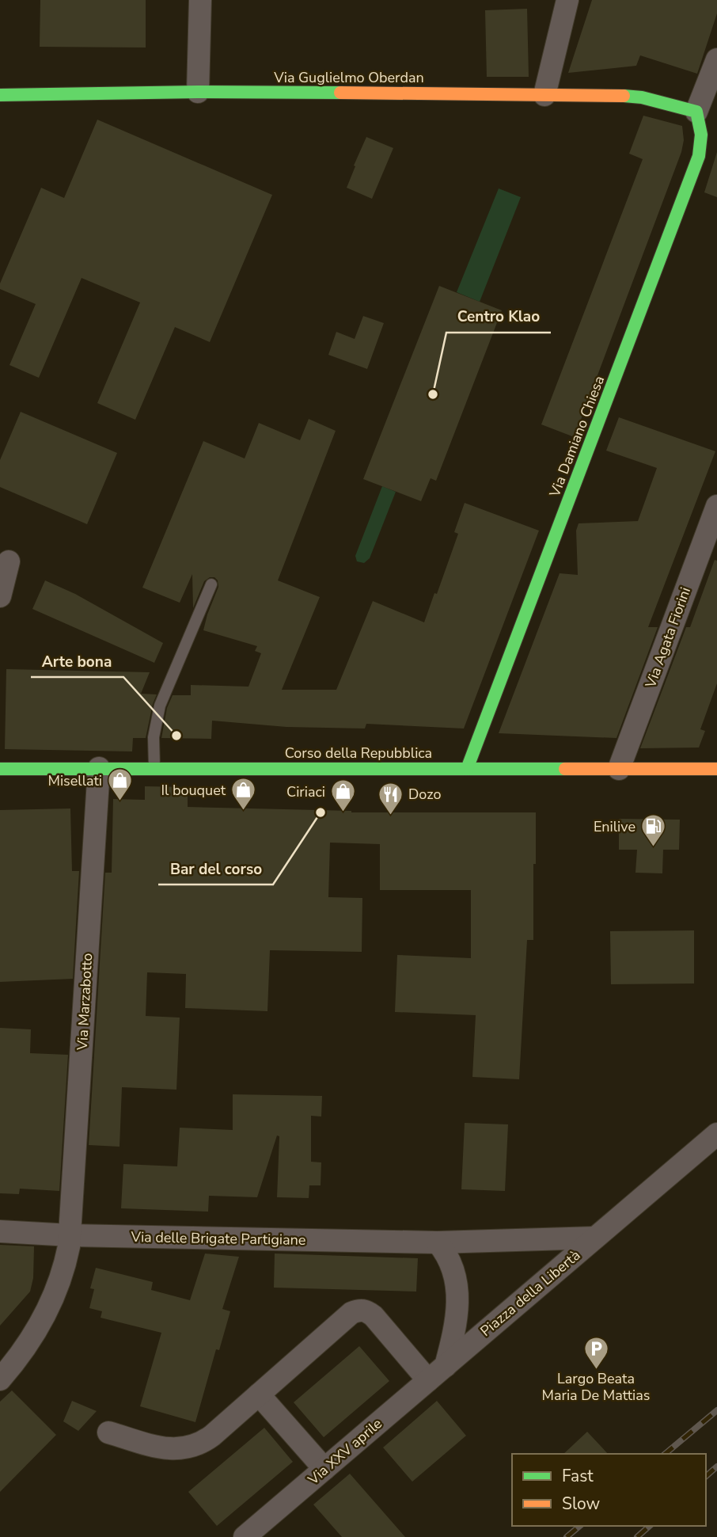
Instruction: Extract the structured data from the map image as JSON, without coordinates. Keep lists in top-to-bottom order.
{
  "streets": {
    "street": [
      "Via Guglielmo Oberdan",
      "Via Damiano Chiesa",
      "Via Agata Fiorini",
      "Corso della Repubblica",
      "Via Marzabotto",
      "Via delle Brigate Partigiane",
      "Piazza della Libertà",
      "Via XXV aprile"
    ]
  },
  "crossings": [
    ["Via Guglielmo Oberdan", "Via Damiano Chiesa"],
    ["Via Damiano Chiesa", "Corso della Repubblica"],
    ["Via Agata Fiorini", "Corso della Repubblica"],
    ["Corso della Repubblica", "Via Marzabotto"],
    ["Via Marzabotto", "Via delle Brigate Partigiane"],
    ["Via delle Brigate Partigiane", "Piazza della Libertà"],
    ["Piazza della Libertà", "Via XXV aprile"]
  ],
  "places": {
    "other": ["Centro Klao", "Arte bona", "Bar del corso"],
    "shop": ["Misellati", "Il bouquet", "Ciriaci"],
    "restaurant": ["Dozo"],
    "fuel station": ["Enilive"],
    "parking": ["Largo Beata Maria De Mattias"]
  },
  "legend": ["Fast", "Slow"]
}
